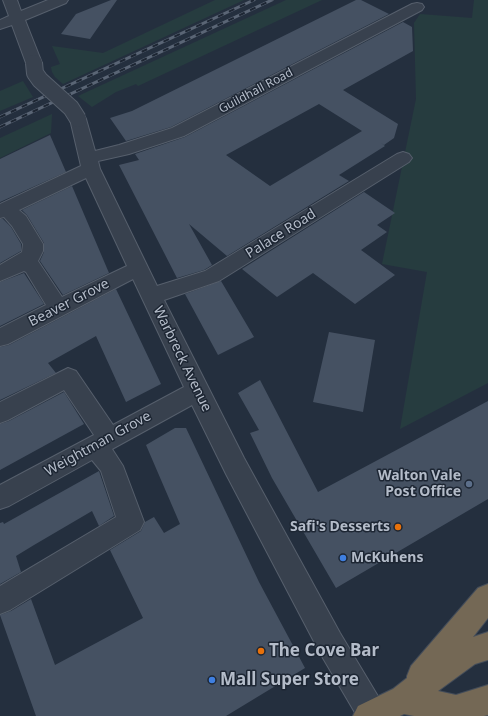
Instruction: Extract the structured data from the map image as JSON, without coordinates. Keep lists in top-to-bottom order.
{
  "streets": {
    "street": [
      "Guildhall Road",
      "Palace Road",
      "Beaver Grove",
      "Warbreck Avenue",
      "Weightman Grove"
    ]
  },
  "crossings": [
    ["Guildhall Road", "Warbreck Avenue"],
    ["Palace Road", "Warbreck Avenue"],
    ["Beaver Grove", "Warbreck Avenue"],
    ["Warbreck Avenue", "Weightman Grove"]
  ],
  "places": [
    "Walton Vale Post Office",
    "Safi's Desserts",
    "McKuhens",
    "The Cove Bar",
    "Mall Super Store"
  ]
}
